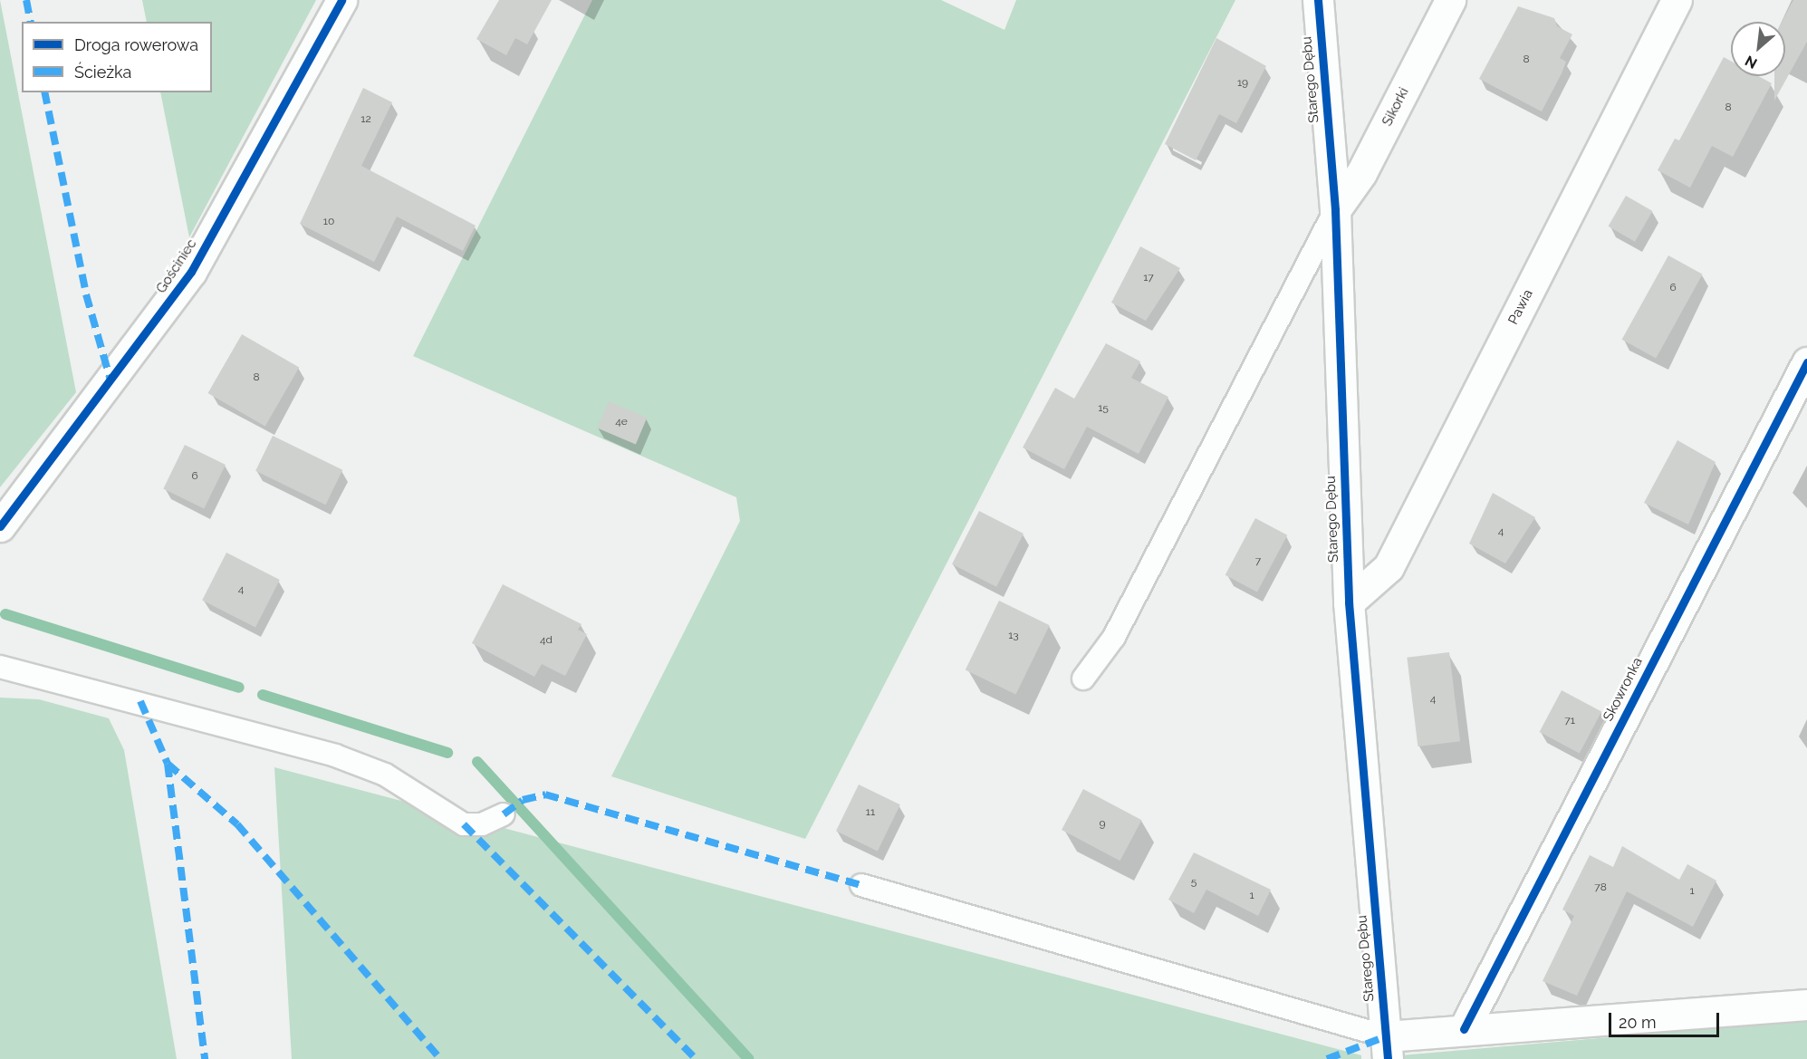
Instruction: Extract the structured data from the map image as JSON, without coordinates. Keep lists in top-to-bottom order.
{
  "streets": {
    "street": [
      "Starego Dębu",
      "Sikorki",
      "Gościniec",
      "Pawia",
      "Skowronka"
    ]
  },
  "crossings": [
    ["Starego Dębu", "Sikorki"],
    ["Starego Dębu", "Pawia"]
  ],
  "house_numbers": [
    "8",
    "19",
    "8",
    "12",
    "10",
    "17",
    "6",
    "8",
    "15",
    "4e",
    "6",
    "4",
    "7",
    "4",
    "13",
    "4d",
    "4",
    "71",
    "11",
    "9",
    "5",
    "78",
    "1",
    "1"
  ],
  "legend": ["Droga rowerowa", "Ścieżka"],
  "scale_bar": "20 m",
  "north": "bottom left"
}
